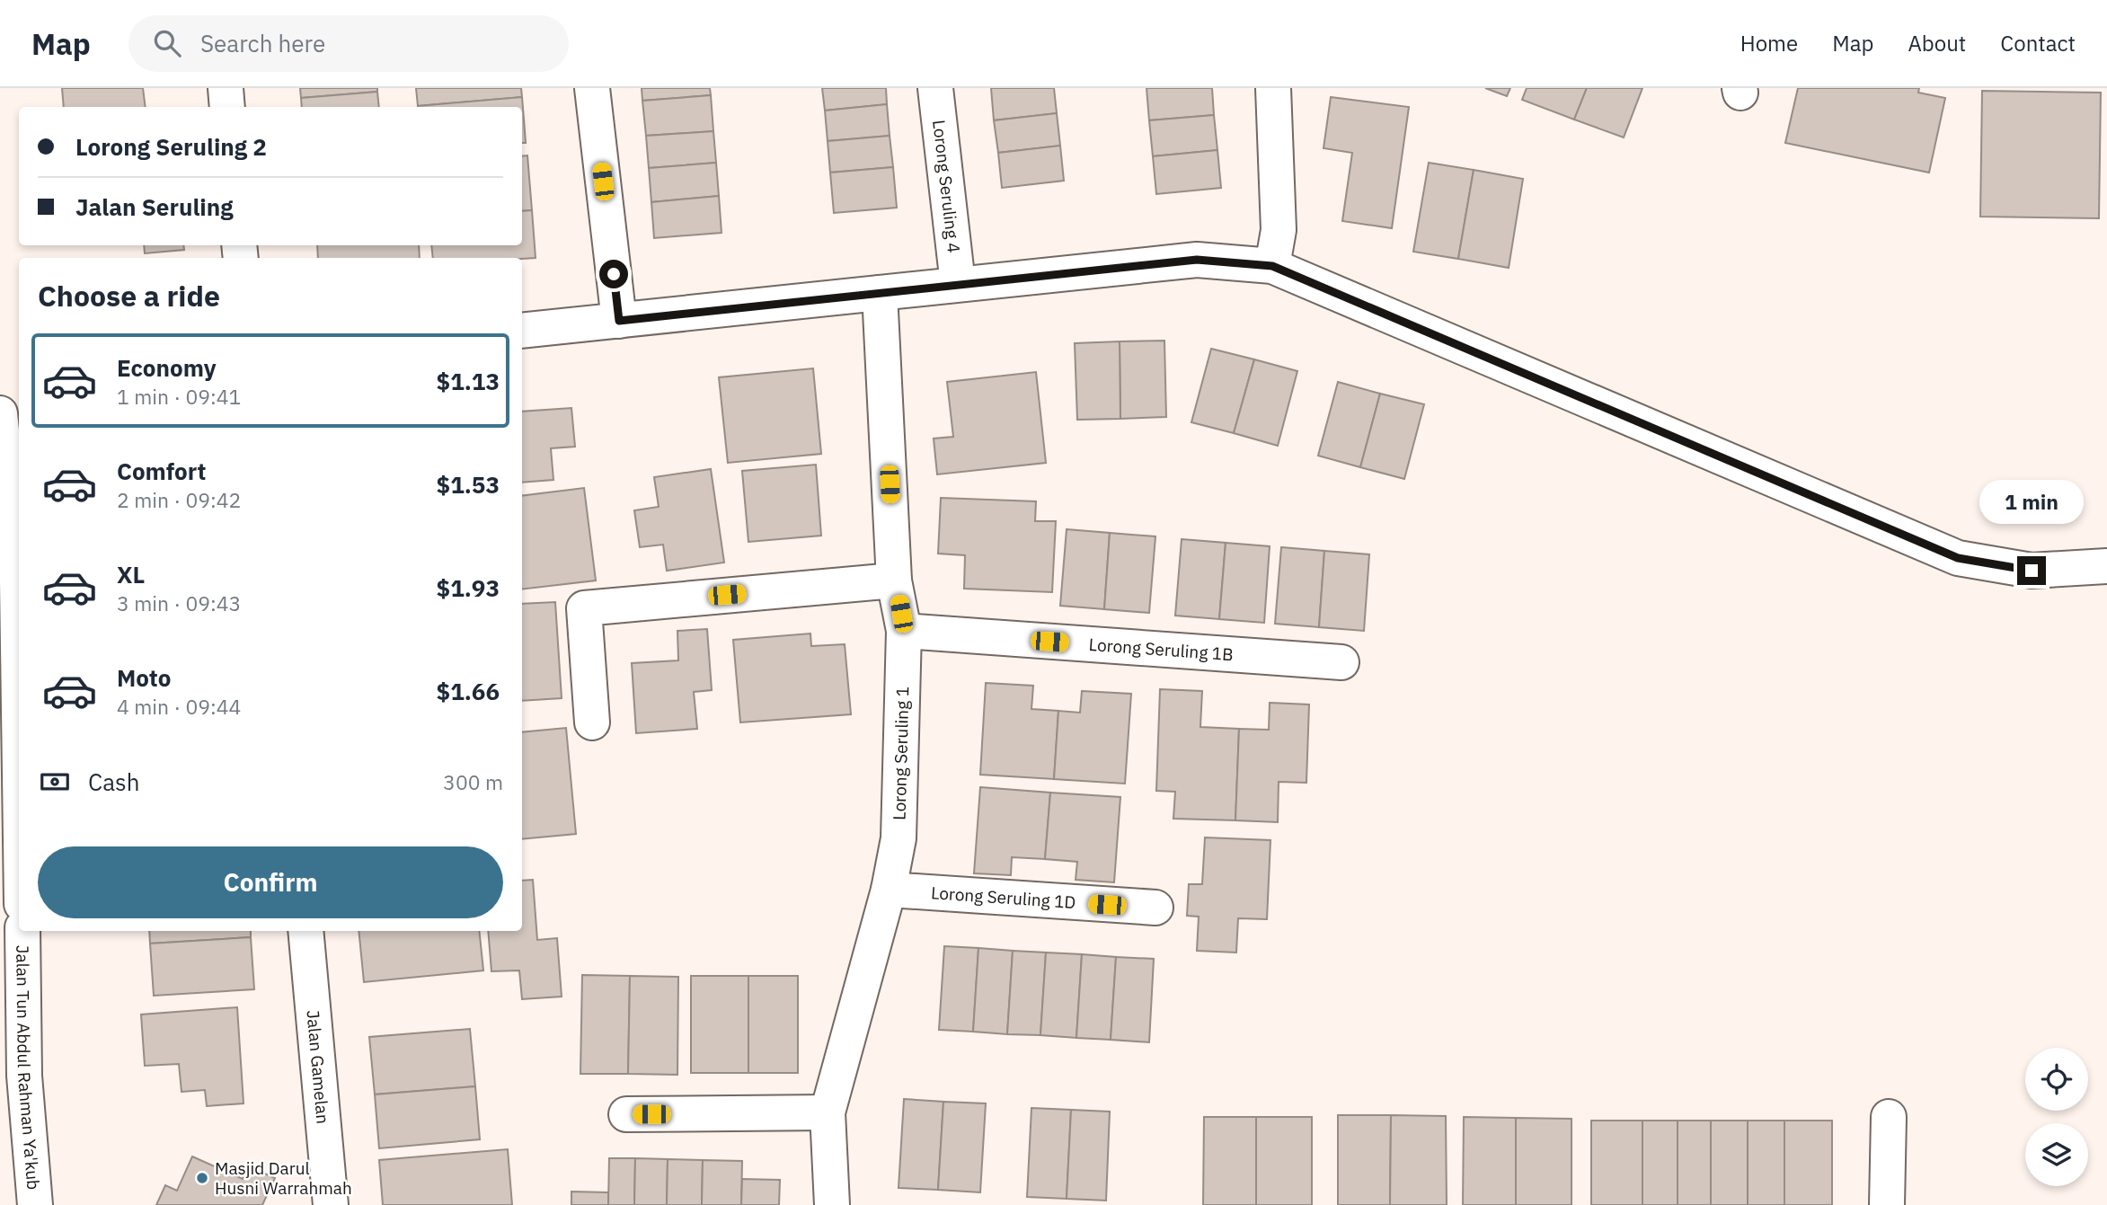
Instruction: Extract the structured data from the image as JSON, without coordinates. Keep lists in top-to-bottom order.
{
  "streets": {
    "street": [
      "Lorong Seruling 4",
      "Lorong Seruling 1B",
      "Lorong Seruling 1",
      "Lorong Seruling 1D",
      "Jalan Tun Abdul Rahman Ya'kub",
      "Jalan Gamelan"
    ]
  },
  "crossings": [
    ["Lorong Seruling 1B", "Lorong Seruling 1"],
    ["Lorong Seruling 1", "Lorong Seruling 1D"]
  ],
  "places": ["Masjid Darul Husni Warrahmah"],
  "page": {
    "header": "Map",
    "search": "Search here",
    "nav": [
      "Home",
      "Map",
      "About",
      "Contact"
    ],
    "banner": ["Lorong Seruling 2", "Jalan Seruling"],
    "heading": "Choose a ride",
    "list": [
      {
        "name": "Economy",
        "note": "1 min · 09:41",
        "value": "$1.13"
      },
      {
        "name": "Comfort",
        "note": "2 min · 09:42",
        "value": "$1.53"
      },
      {
        "name": "XL",
        "note": "3 min · 09:43",
        "value": "$1.93"
      },
      {
        "name": "Moto",
        "note": "4 min · 09:44",
        "value": "$1.66"
      }
    ],
    "bubble": "1 min",
    "pay": ["Cash", "300 m"],
    "buttons": "Confirm"
  }
}
